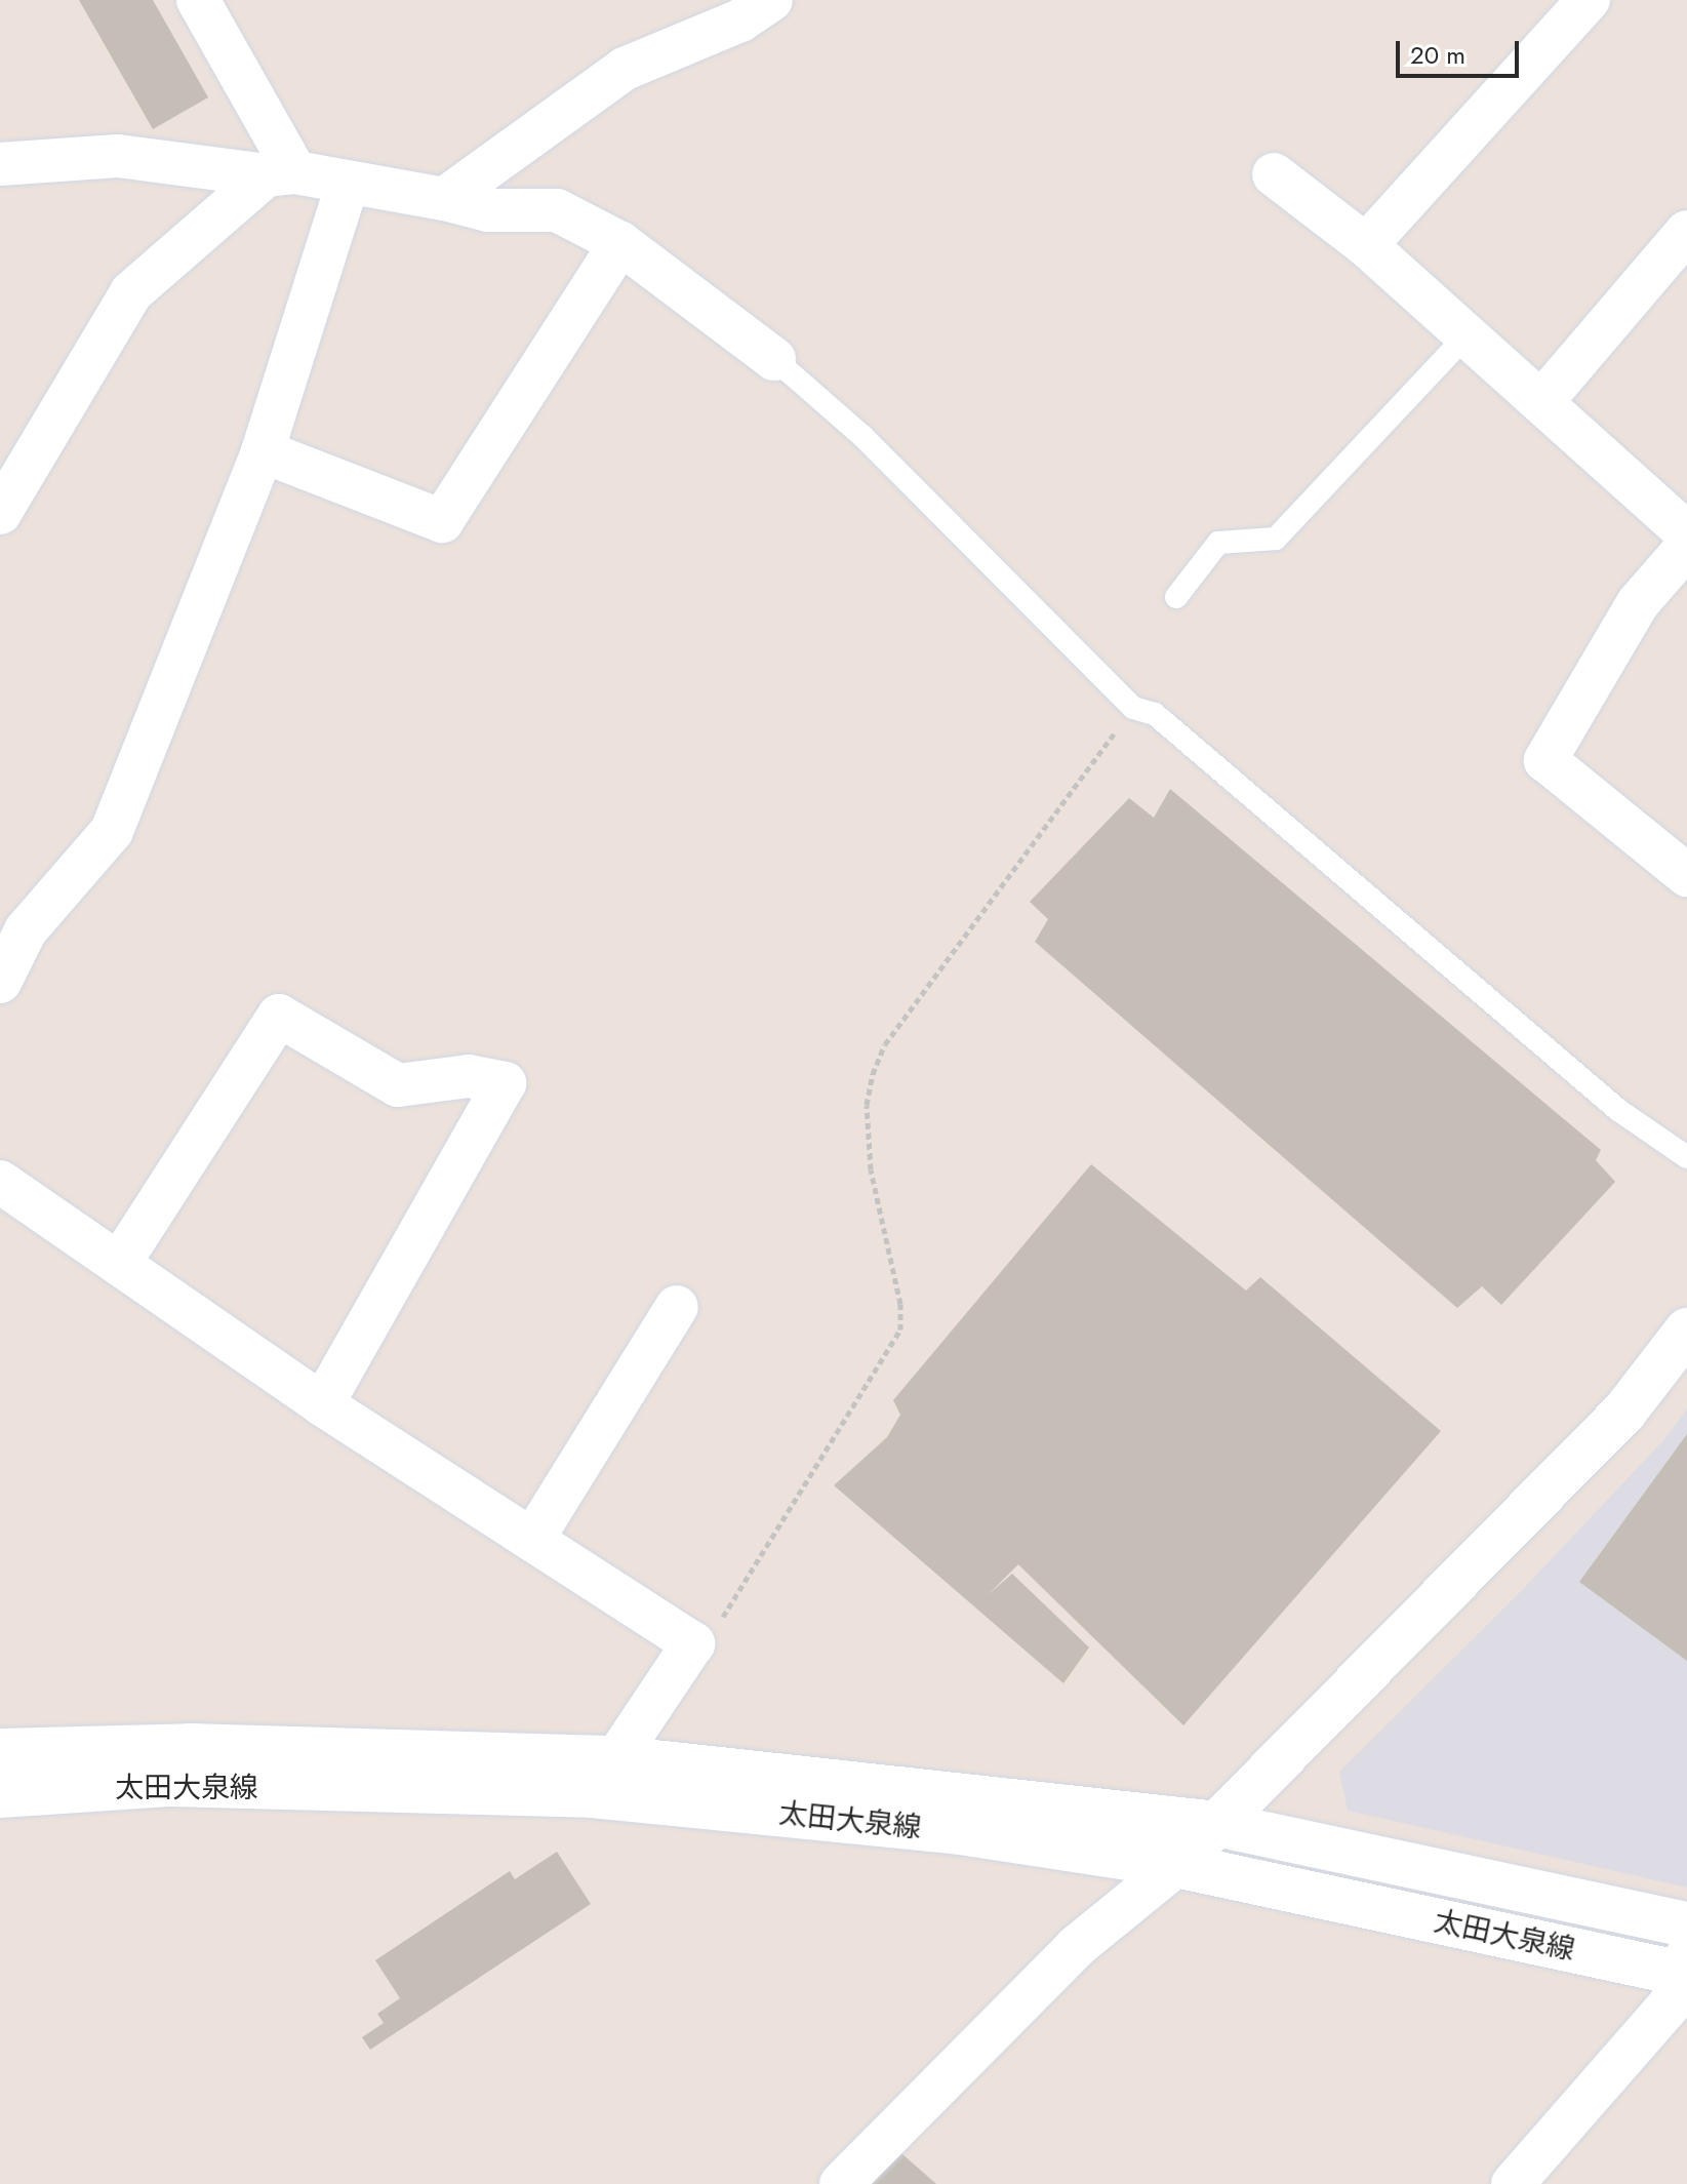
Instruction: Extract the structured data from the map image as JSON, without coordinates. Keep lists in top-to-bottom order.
{
  "streets": {
    "main road": ["太田大泉線"]
  },
  "scale_bar": "20 m"
}
